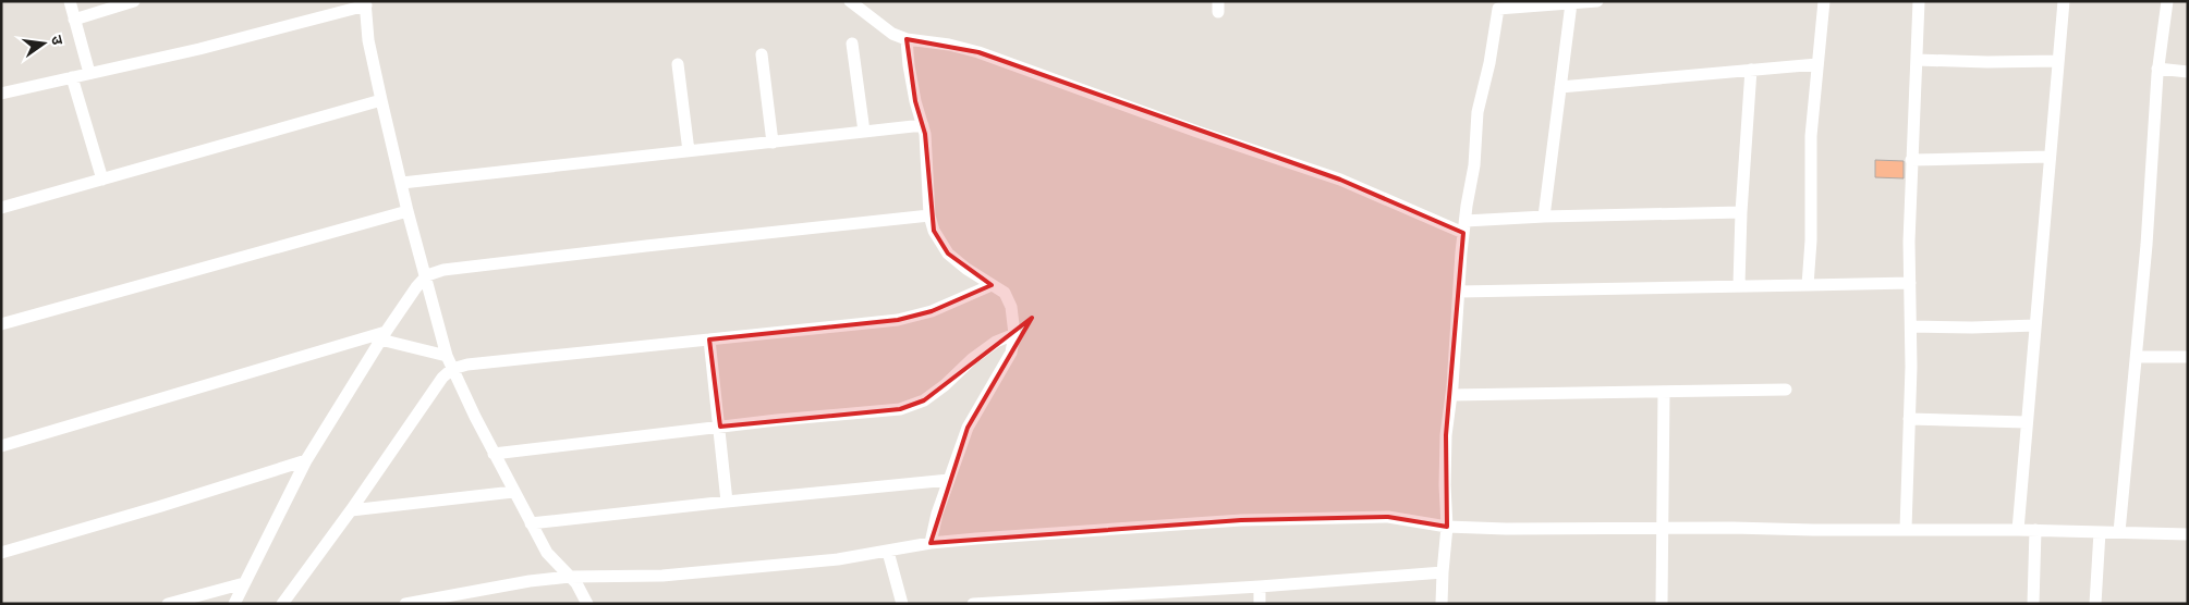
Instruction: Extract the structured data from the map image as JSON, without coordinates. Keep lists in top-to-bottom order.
{
  "north": "right"
}
